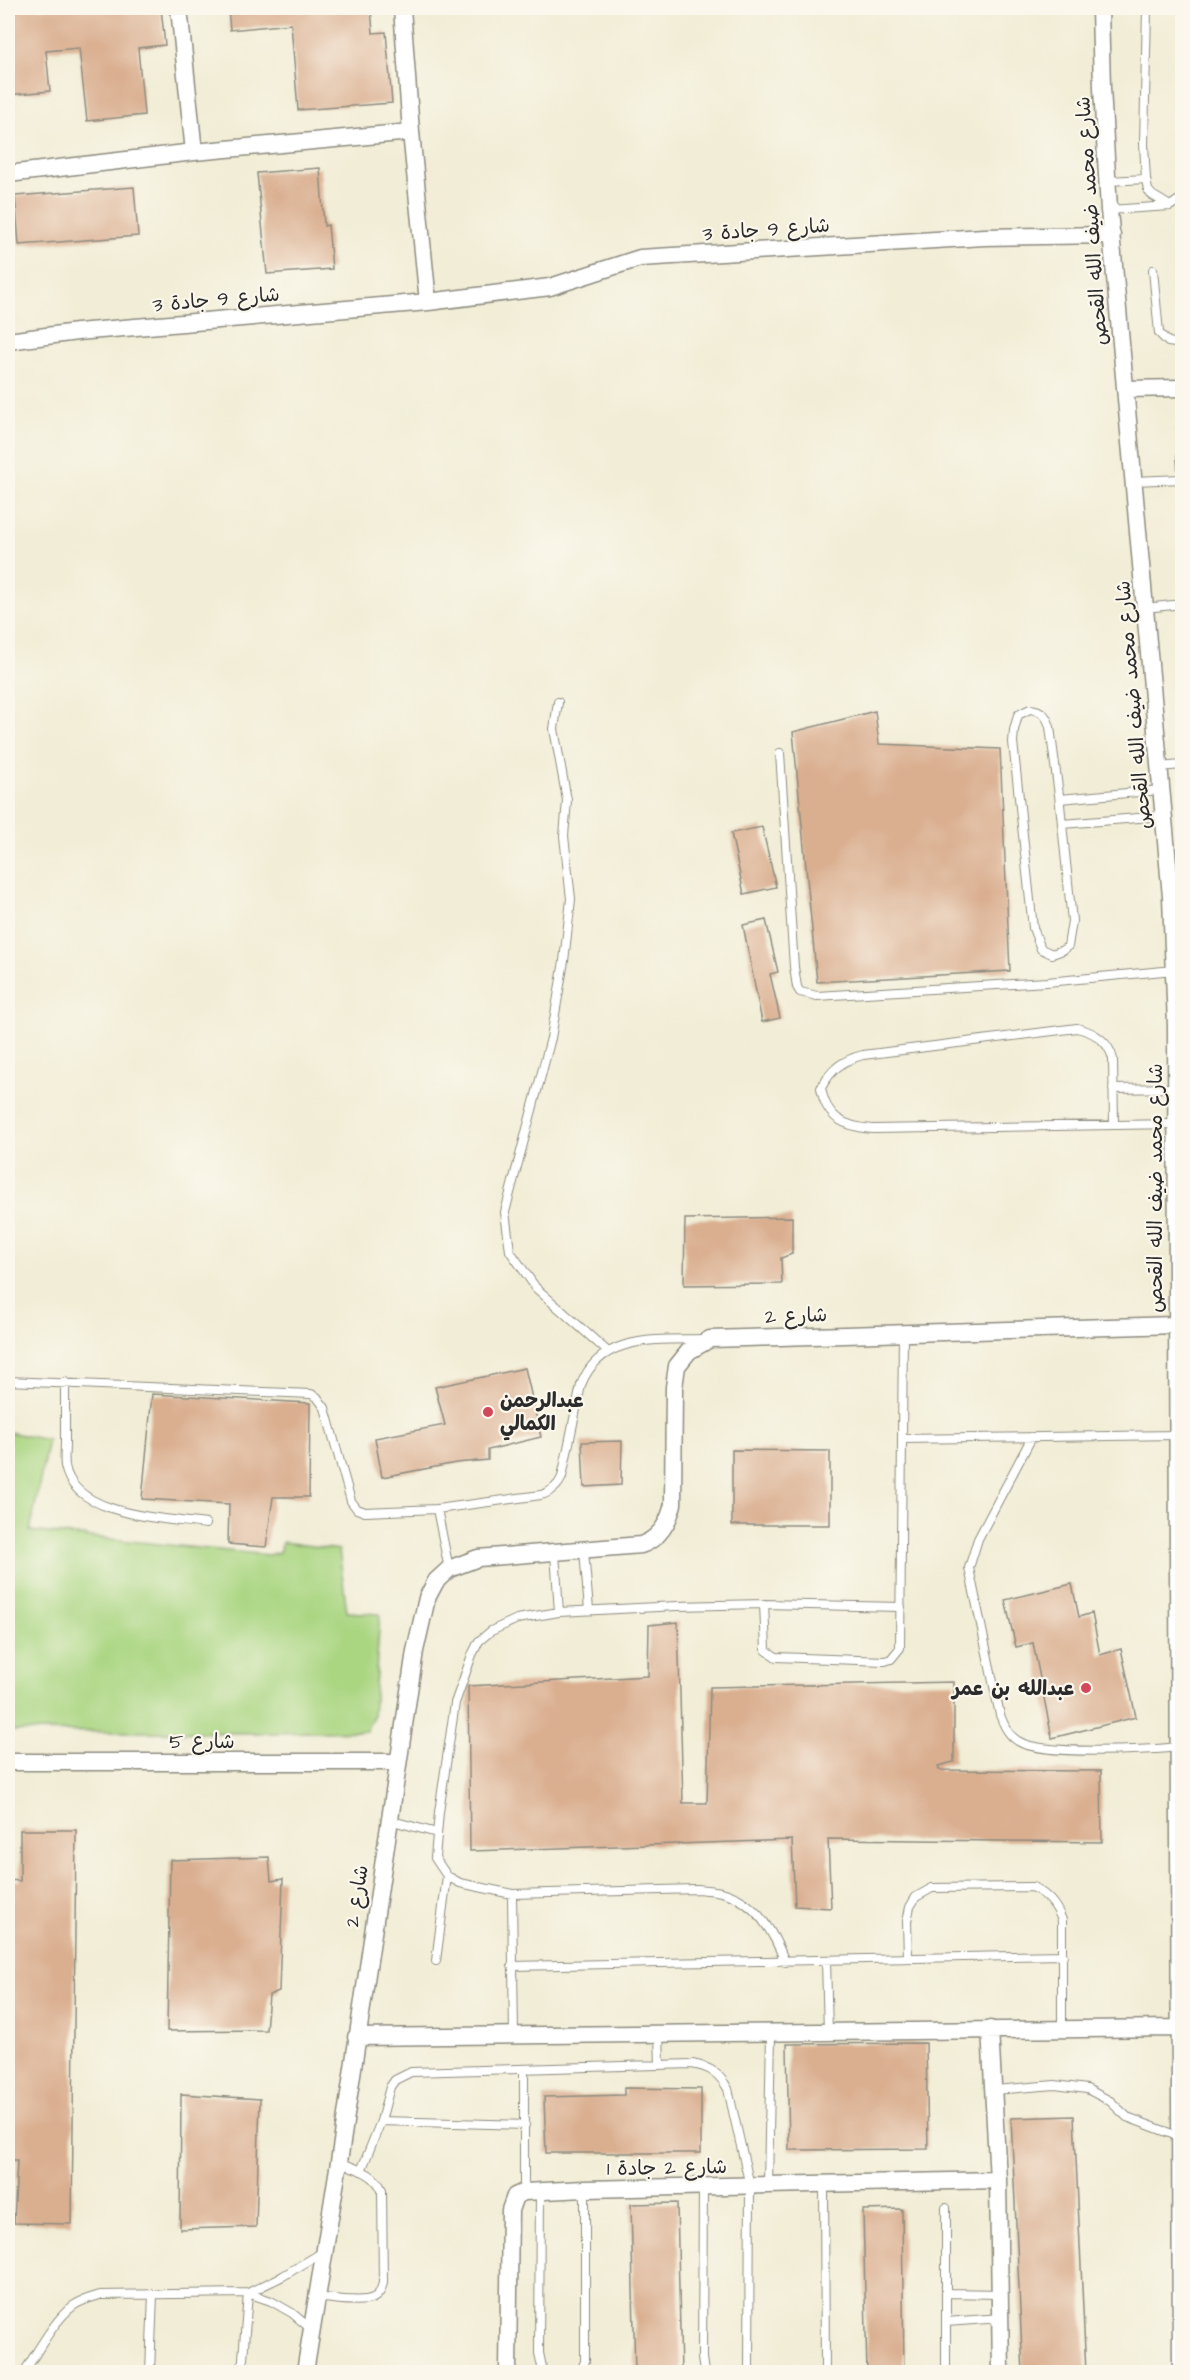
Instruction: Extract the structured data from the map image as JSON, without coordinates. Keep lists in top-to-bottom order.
{
  "streets": {
    "street": [
      "شارع محمد ضيف الله القحص",
      "شارع 9 جادة 3",
      "شارع 2",
      "شارع 5",
      "شارع 2 جادة 1"
    ]
  },
  "crossings": [
    ["شارع محمد ضيف الله القحص", "شارع 9 جادة 3"],
    ["شارع محمد ضيف الله القحص", "شارع 2"],
    ["شارع 2", "شارع 5"]
  ],
  "places": ["عبدالرحمن الكمالي", "عبدالله بن عمر"]
}
